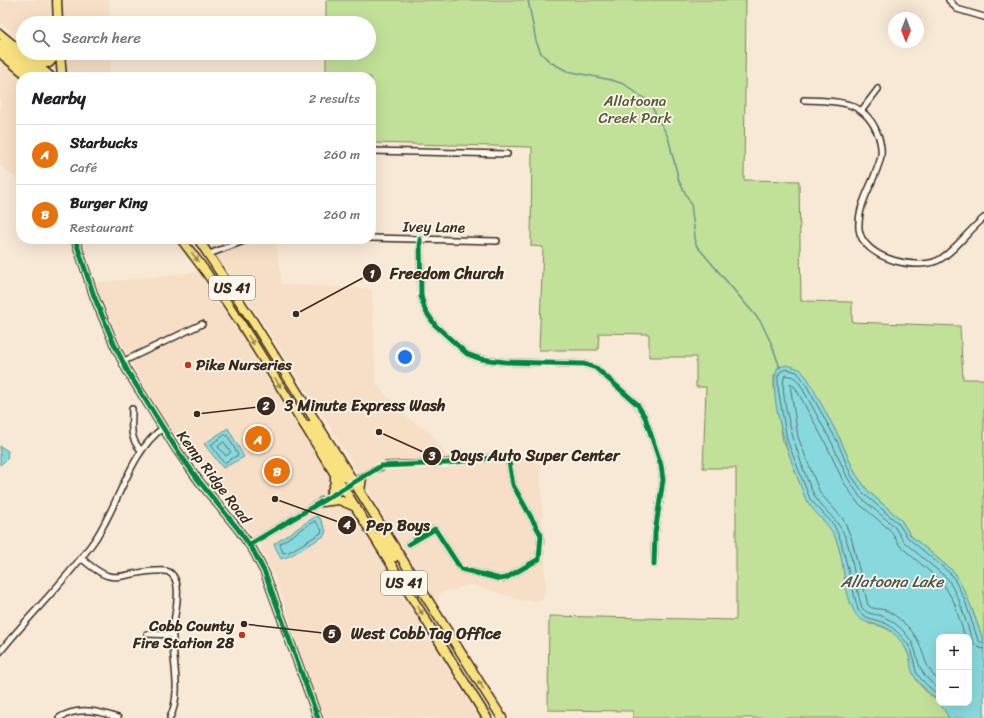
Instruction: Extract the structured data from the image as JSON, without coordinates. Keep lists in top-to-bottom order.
{
  "streets": {
    "main road": ["US 41"],
    "street": ["Ivey Lane", "Kemp Ridge Road"]
  },
  "water": ["Allatoona Lake"],
  "parks": ["Allatoona Creek Park"],
  "places": [
    "Freedom Church",
    "Pike Nurseries",
    "3 Minute Express Wash",
    "Days Auto Super Center",
    "Pep Boys",
    "West Cobb Tag Office",
    "Cobb County Fire Station 28"
  ],
  "north": "bottom",
  "page": {
    "search": "Search here",
    "heading": ["Nearby", "2 results"],
    "list": [
      {
        "mark": "A",
        "name": "Starbucks",
        "note": "Café",
        "value": "260 m"
      },
      {
        "mark": "B",
        "name": "Burger King",
        "note": "Restaurant",
        "value": "260 m"
      }
    ],
    "pins": ["A", "B"],
    "map_buttons": ["+", "−"]
  }
}
